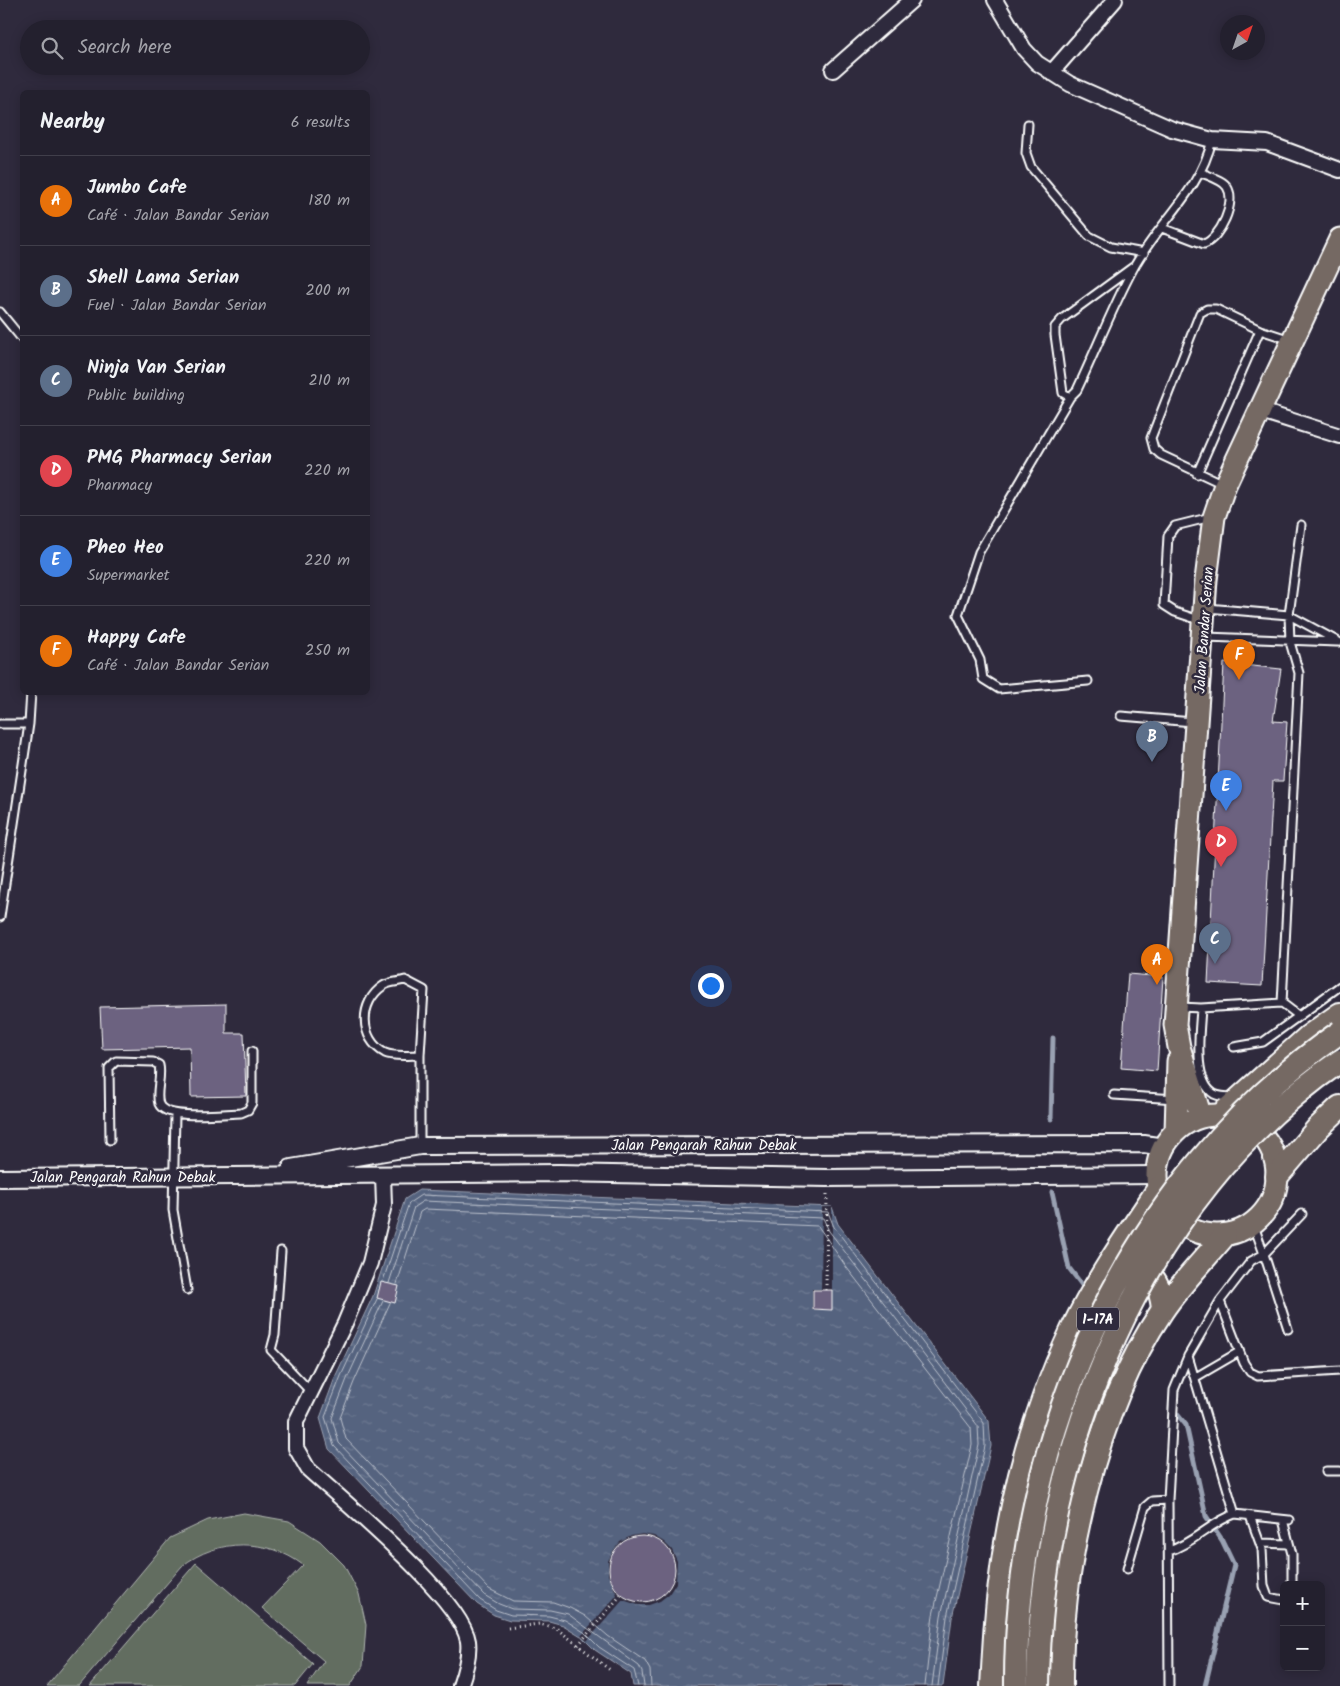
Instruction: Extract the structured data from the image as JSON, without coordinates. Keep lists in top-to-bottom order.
{
  "streets": {
    "highway": ["1-17A"],
    "main road": ["Jalan Bandar Serian"],
    "street": ["Jalan Pengarah Rahun Debak"]
  },
  "crossings": [
    ["Jalan Bandar Serian", "Jalan Pengarah Rahun Debak"]
  ],
  "north": "top right",
  "page": {
    "search": "Search here",
    "heading": ["Nearby", "6 results"],
    "list": [
      {
        "mark": "A",
        "name": "Jumbo Cafe",
        "note": "Café · Jalan Bandar Serian",
        "value": "180 m"
      },
      {
        "mark": "B",
        "name": "Shell Lama Serian",
        "note": "Fuel · Jalan Bandar Serian",
        "value": "200 m"
      },
      {
        "mark": "C",
        "name": "Ninja Van Serian",
        "note": "Public building",
        "value": "210 m"
      },
      {
        "mark": "D",
        "name": "PMG Pharmacy Serian",
        "note": "Pharmacy",
        "value": "220 m"
      },
      {
        "mark": "E",
        "name": "Pheo Heo",
        "note": "Supermarket",
        "value": "220 m"
      },
      {
        "mark": "F",
        "name": "Happy Cafe",
        "note": "Café · Jalan Bandar Serian",
        "value": "250 m"
      }
    ],
    "pins": [
      "F",
      "B",
      "E",
      "D",
      "C",
      "A"
    ],
    "map_buttons": ["+", "−"]
  }
}
